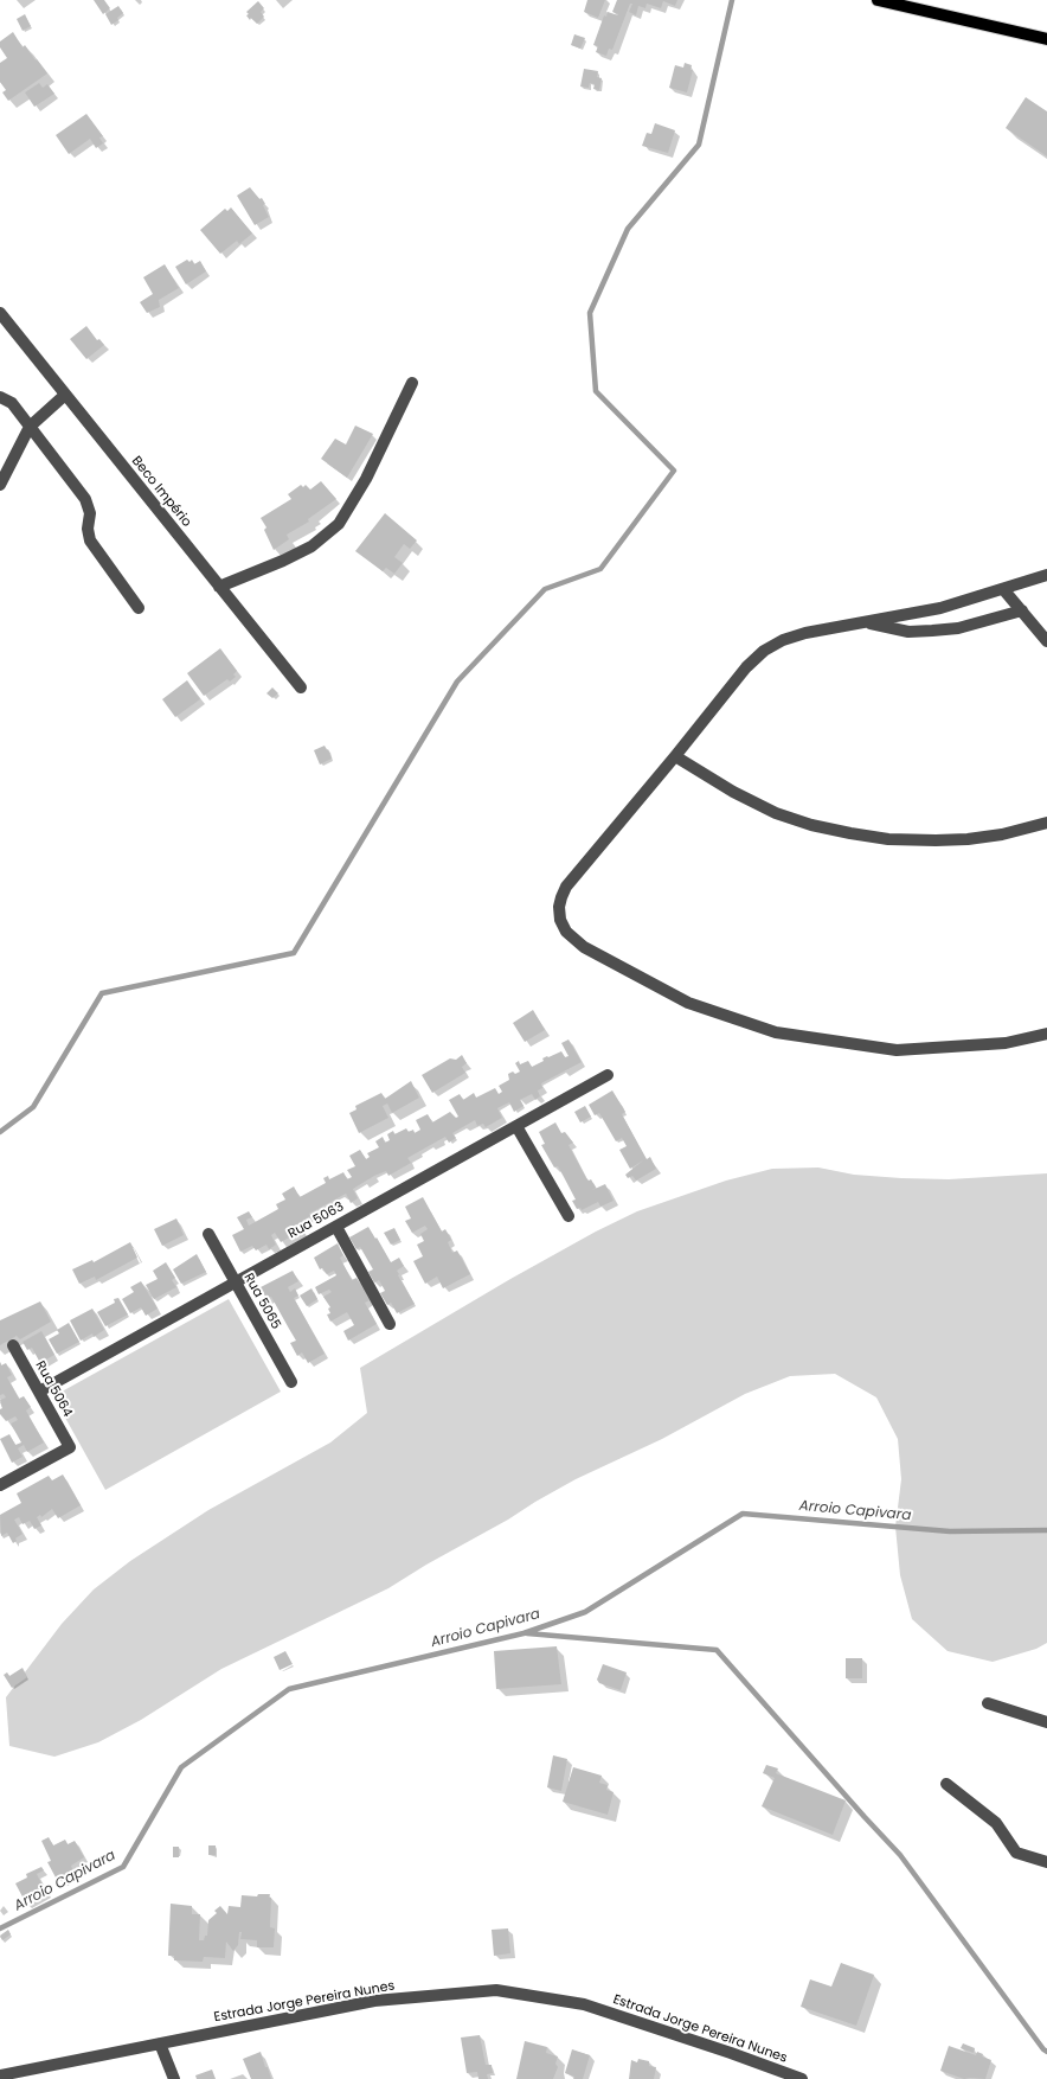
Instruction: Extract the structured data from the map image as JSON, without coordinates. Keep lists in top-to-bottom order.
{
  "streets": {
    "street": [
      "Beco Império",
      "Rua 5063",
      "Rua 5065",
      "Rua 5064",
      "Estrada Jorge Pereira Nunes"
    ]
  },
  "crossings": [
    ["Rua 5063", "Rua 5065"],
    ["Rua 5063", "Rua 5064"]
  ],
  "water": ["Arroio Capivara"]
}
